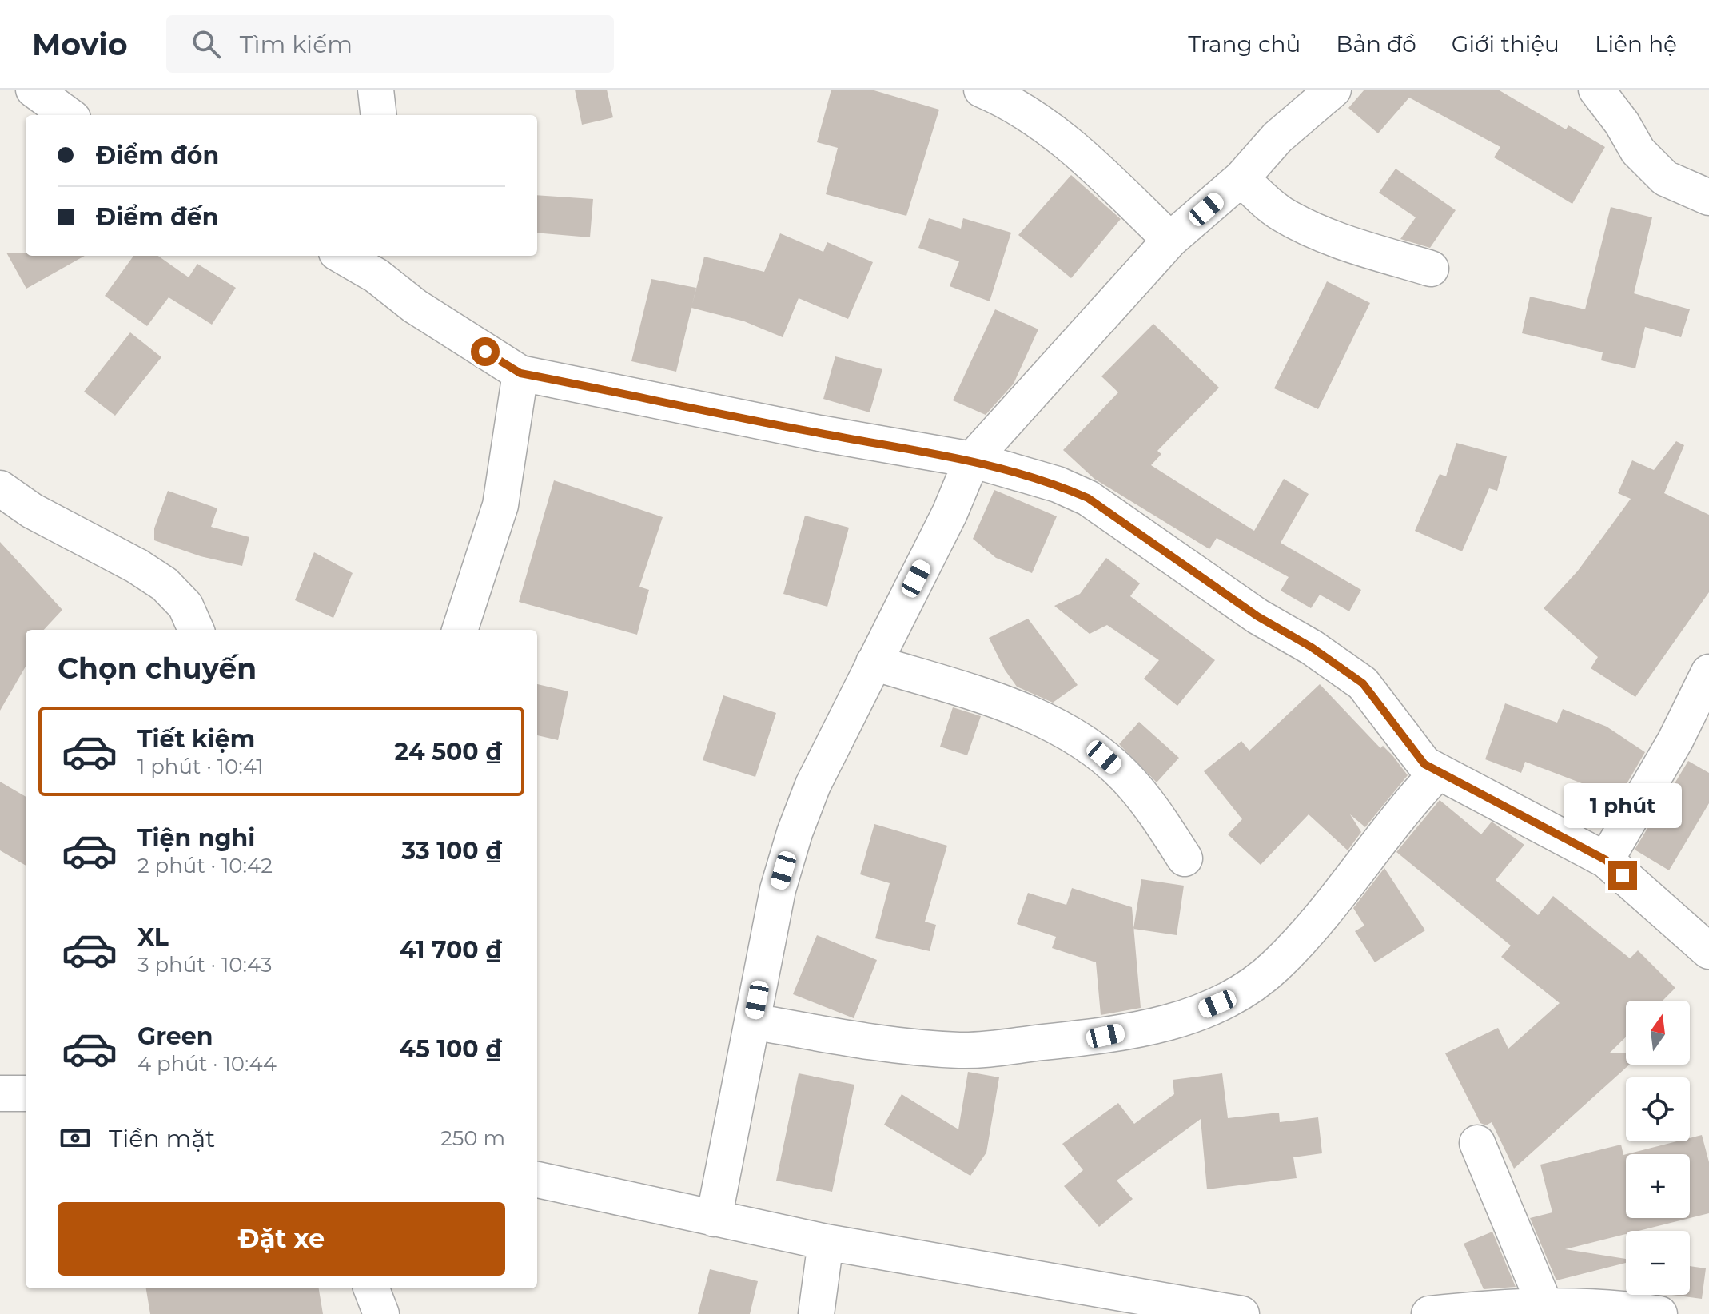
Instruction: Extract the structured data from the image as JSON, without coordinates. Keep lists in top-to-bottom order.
{
  "north": "top",
  "page": {
    "header": "Movio",
    "search": "Tìm kiếm",
    "nav": [
      "Trang chủ",
      "Bản đồ",
      "Giới thiệu",
      "Liên hệ"
    ],
    "banner": ["Điểm đón", "Điểm đến"],
    "heading": "Chọn chuyến",
    "list": [
      {
        "name": "Tiết kiệm",
        "note": "1 phút · 10:41",
        "value": "24 500 ₫"
      },
      {
        "name": "Tiện nghi",
        "note": "2 phút · 10:42",
        "value": "33 100 ₫"
      },
      {
        "name": "XL",
        "note": "3 phút · 10:43",
        "value": "41 700 ₫"
      },
      {
        "name": "Green",
        "note": "4 phút · 10:44",
        "value": "45 100 ₫"
      }
    ],
    "bubble": "1 phút",
    "map_buttons": ["+", "−"],
    "pay": ["Tiền mặt", "250 m"],
    "buttons": "Đặt xe"
  }
}
